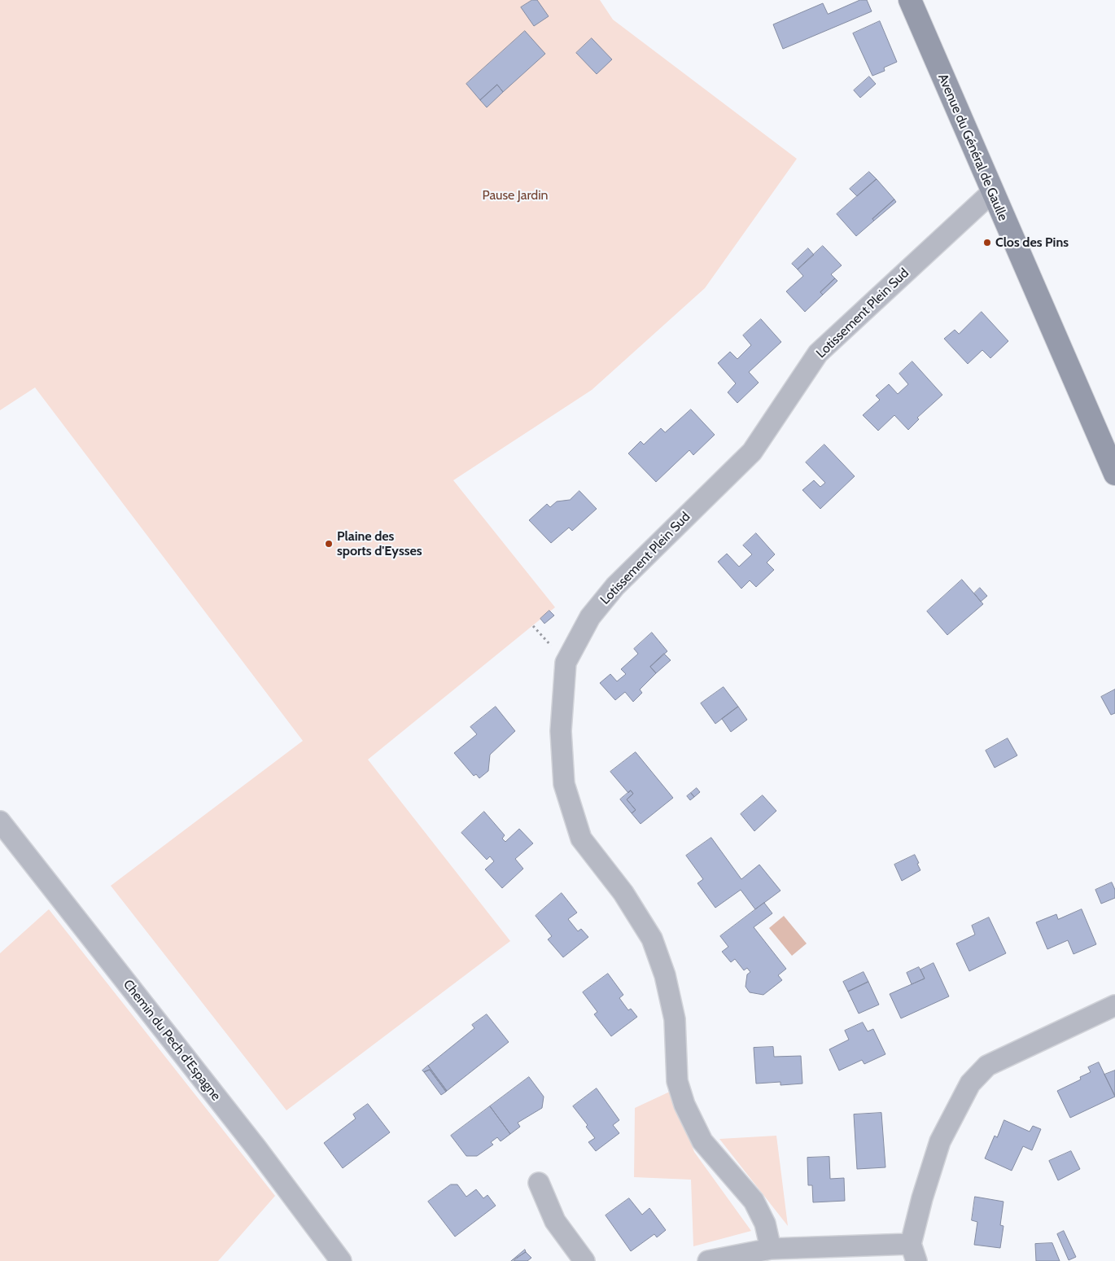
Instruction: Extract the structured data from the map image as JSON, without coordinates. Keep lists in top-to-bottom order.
{
  "streets": {
    "main road": ["Avenue du Général de Gaulle"],
    "street": ["Lotissement Plein Sud", "Chemin du Pech d'Espagne"]
  },
  "crossings": [
    ["Avenue du Général de Gaulle", "Lotissement Plein Sud"]
  ],
  "parks": ["Pause Jardin"],
  "places": ["Clos des Pins", "Plaine des sports d'Eysses"]
}
